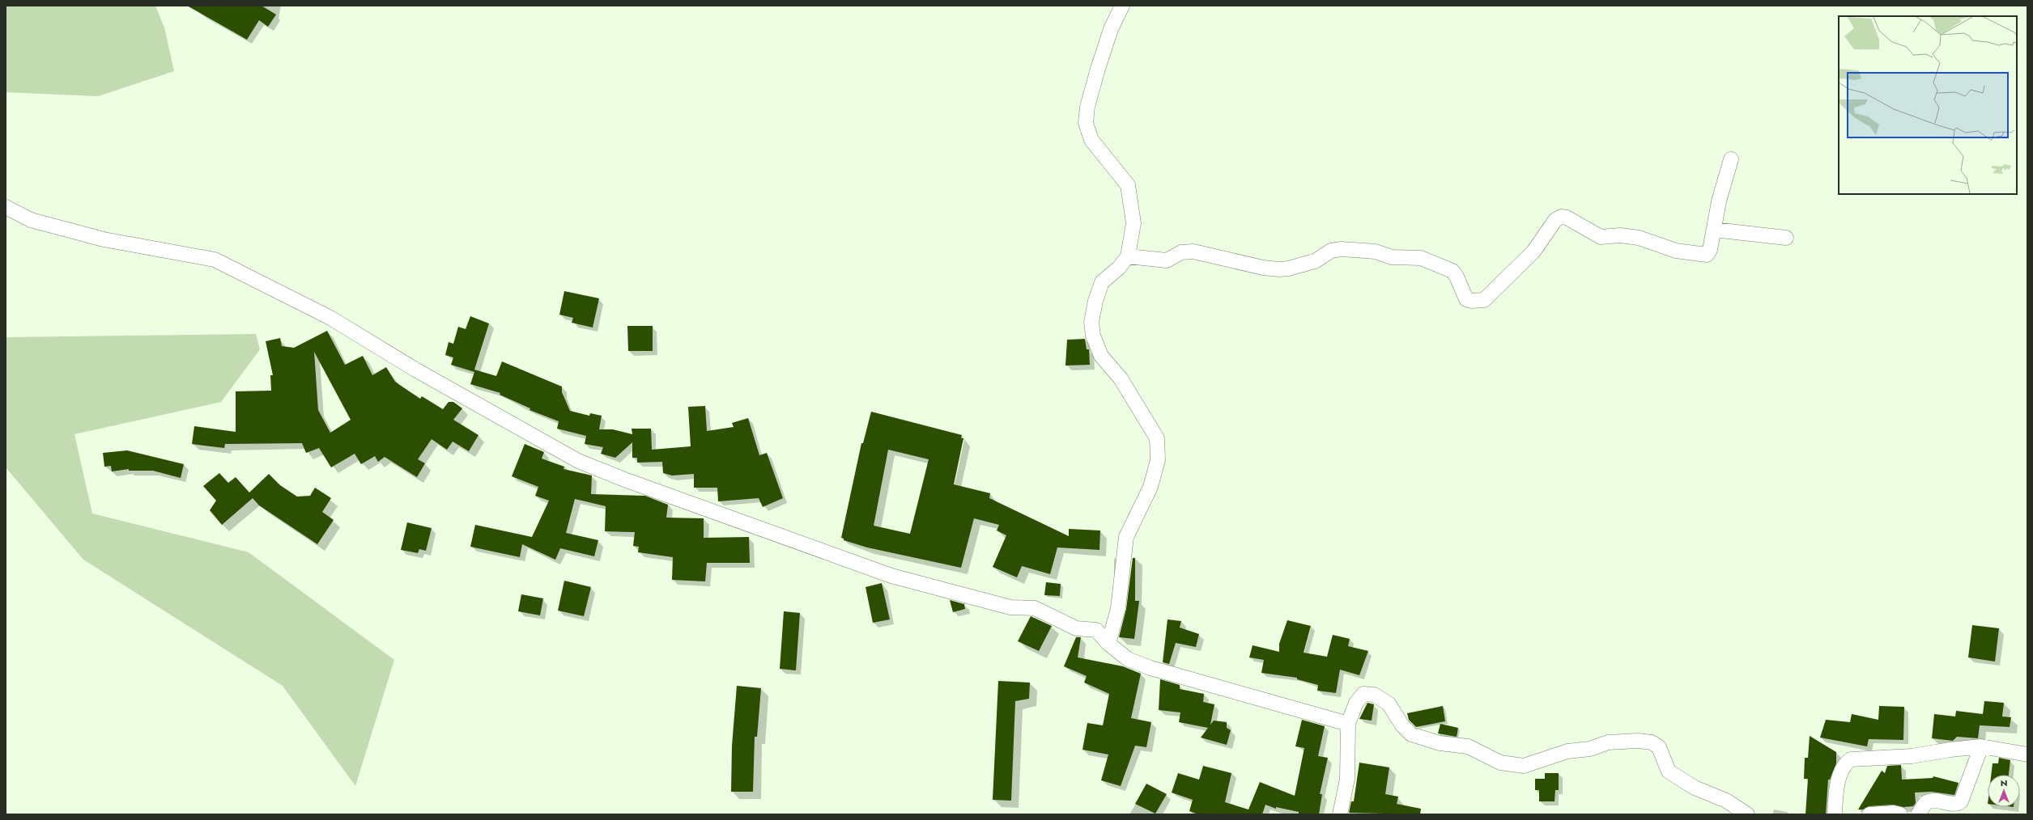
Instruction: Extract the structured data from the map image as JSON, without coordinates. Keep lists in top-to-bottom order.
{
  "north": "top"
}
